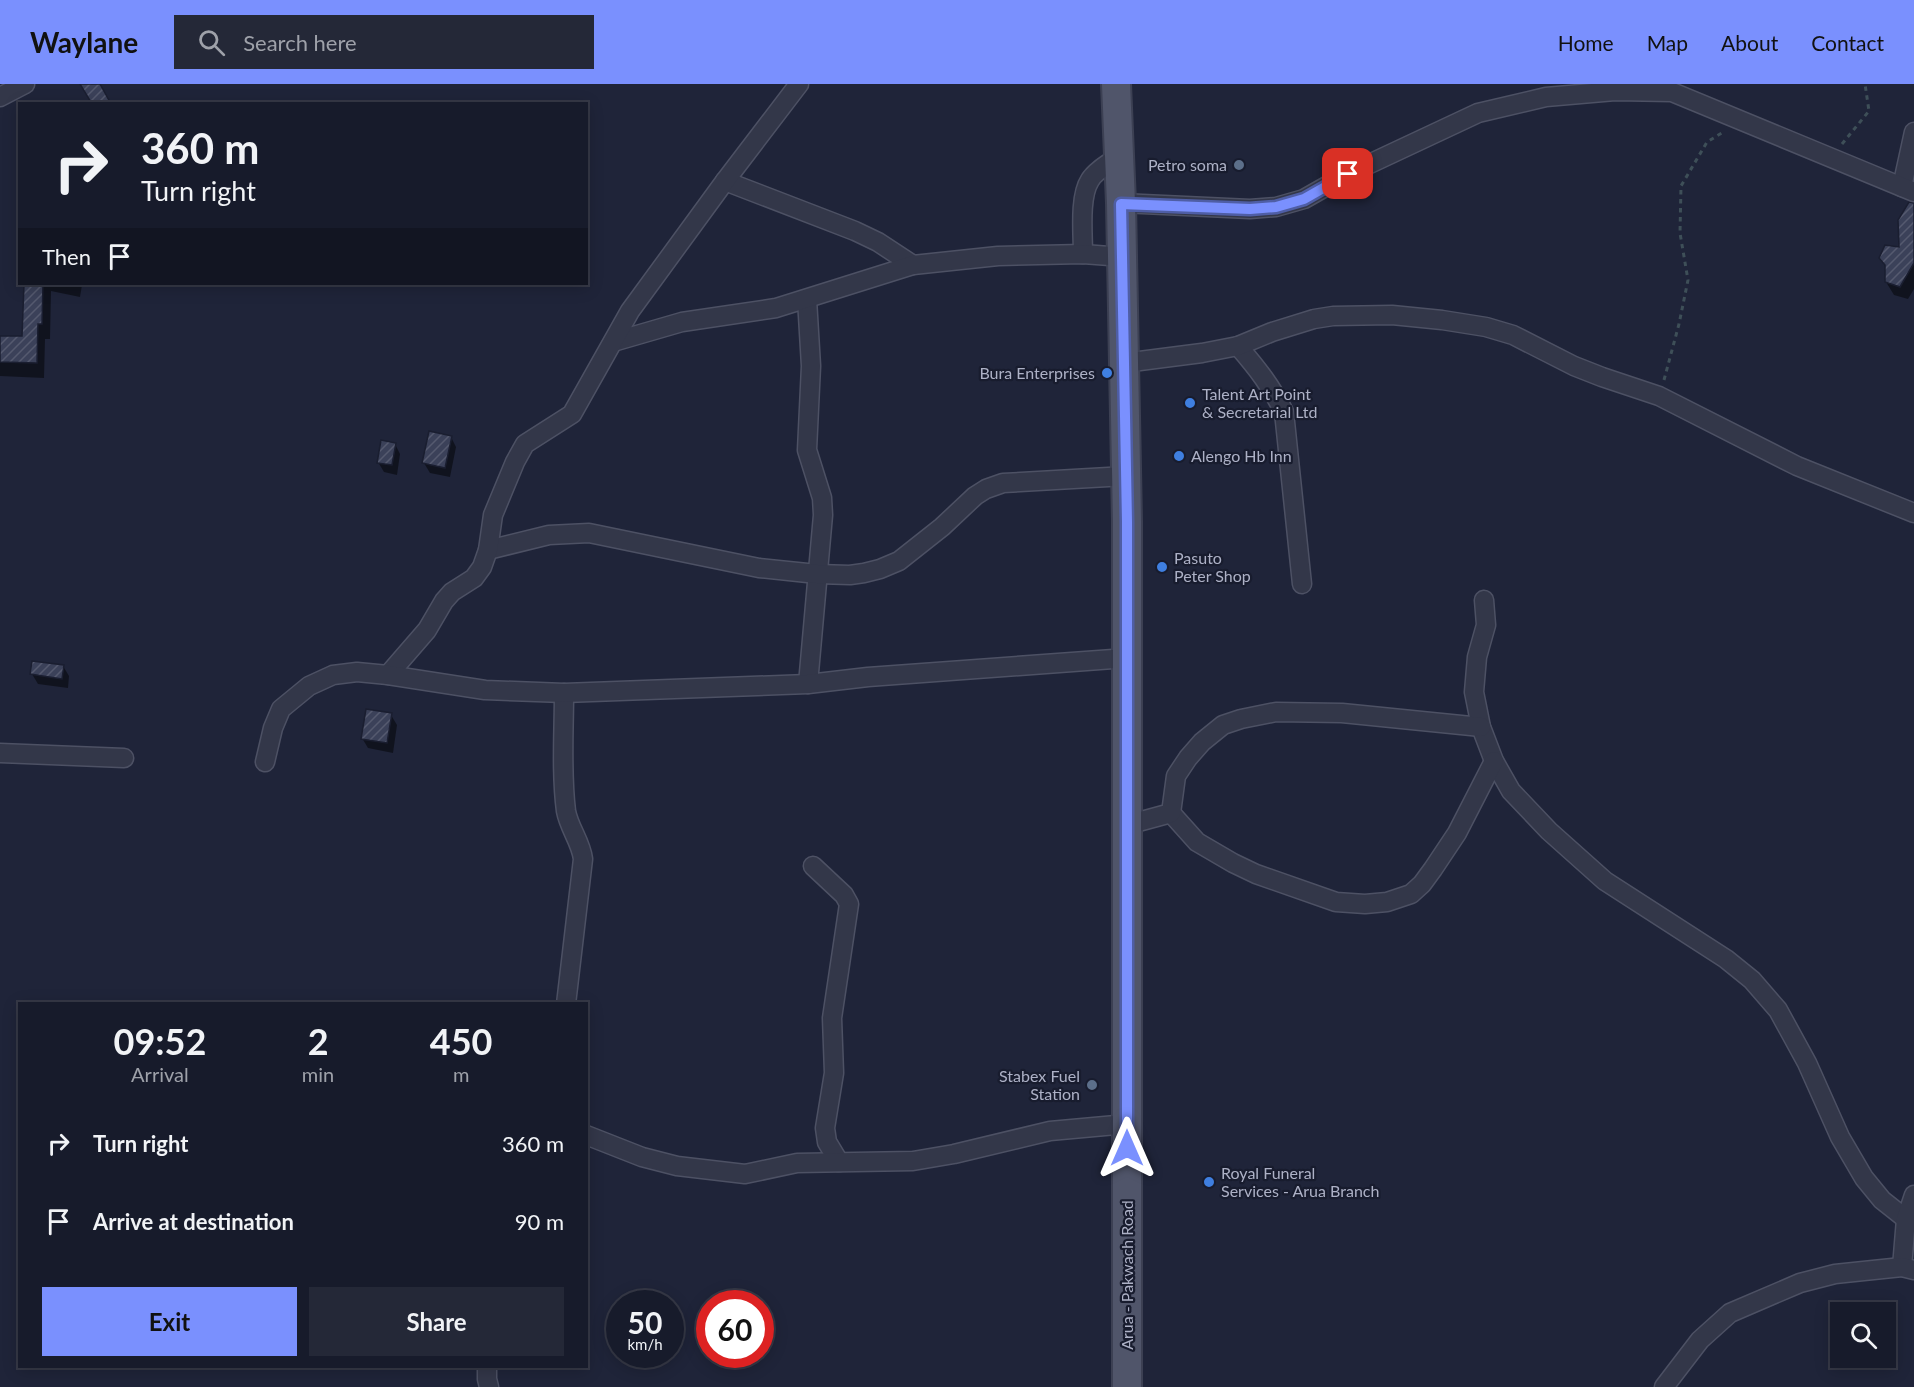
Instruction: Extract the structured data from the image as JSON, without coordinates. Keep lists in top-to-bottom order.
{
  "streets": {
    "main road": ["Arua - Pakwach Road"]
  },
  "places": [
    "Petro soma",
    "Bura Enterprises",
    "Talent Art Point & Secretarial Ltd",
    "Alengo Hb Inn",
    "Pasuto Peter Shop",
    "Stabex Fuel Station",
    "Royal Funeral Services - Arua Branch"
  ],
  "page": {
    "header": "Waylane",
    "search": "Search here",
    "nav": [
      "Home",
      "Map",
      "About",
      "Contact"
    ],
    "turn": ["360 m", "Turn right"],
    "then": "Then",
    "eta": [
      "09:52",
      "Arrival",
      "2",
      "min",
      "450",
      "m"
    ],
    "list": [
      {
        "name": "Turn right",
        "value": "360 m"
      },
      {
        "name": "Arrive at destination",
        "value": "90 m"
      }
    ],
    "buttons": ["Exit", "Share"],
    "speed": "50 km/h",
    "limit": "60"
  }
}
